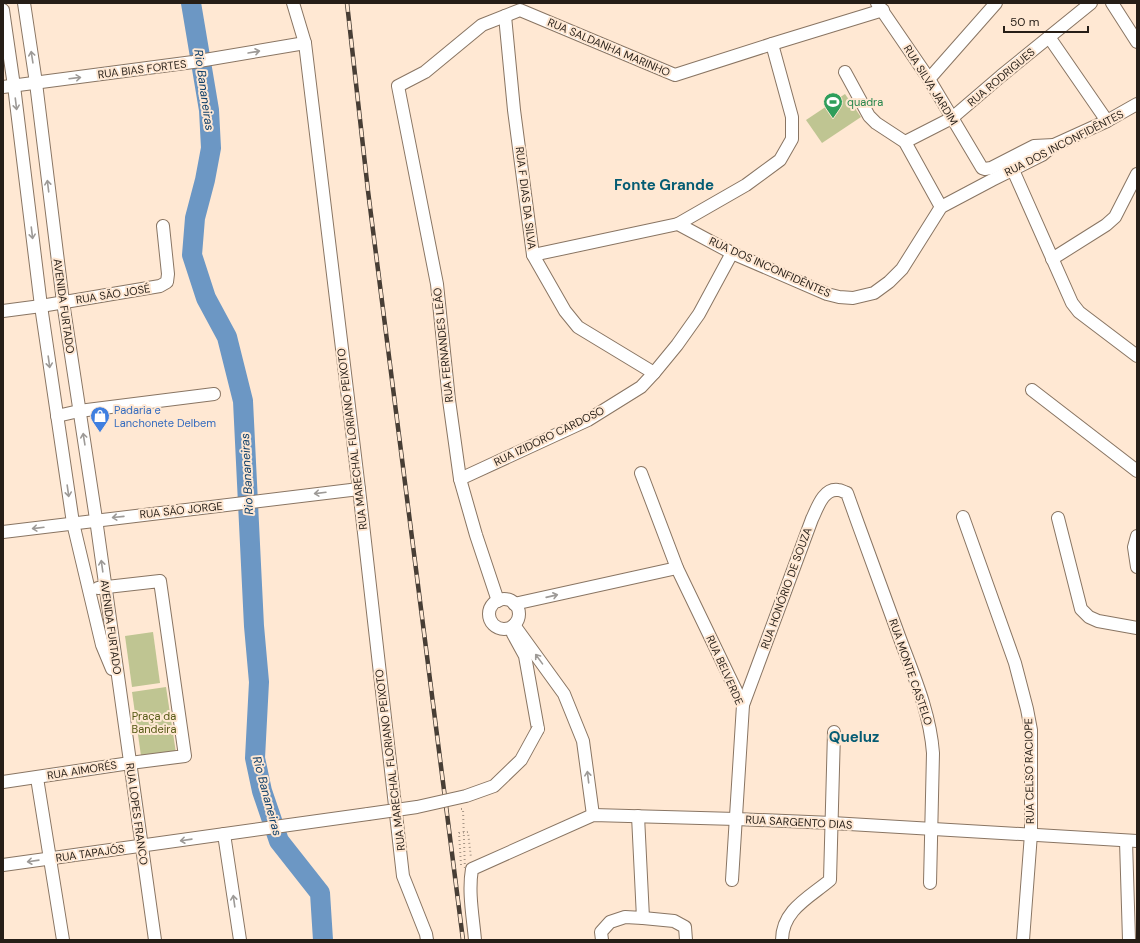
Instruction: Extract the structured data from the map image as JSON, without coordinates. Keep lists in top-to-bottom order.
{
  "streets": {
    "street": [
      "RUA SALDANHA MARINHO",
      "RUA BIAS FORTES",
      "RUA RODRIGUES",
      "RUA SILVA JARDIM",
      "RUA DOS INCONFIDÊNTES",
      "RUA F DIAS DA SILVA",
      "RUA SÃO JOSÉ",
      "AVENIDA FURTADO",
      "RUA FERNANDES LEÃO",
      "RUA IZIDORO CARDOSO",
      "RUA MARECHAL FLORIANO PEIXOTO",
      "RUA SÃO JORGE",
      "RUA HONÓRIO DE SOUZA",
      "RUA BELVERDE",
      "RUA MONTE CASTELO",
      "RUA AIMORÉS",
      "RUA CELSO RACIOPE",
      "RUA LOPES FRANCO",
      "RUA SARGENTO DIAS",
      "RUA TAPAJÓS"
    ]
  },
  "crossings": [
    ["RUA SALDANHA MARINHO", "RUA SILVA JARDIM"],
    ["RUA SALDANHA MARINHO", "RUA F DIAS DA SILVA"],
    ["RUA SALDANHA MARINHO", "RUA FERNANDES LEÃO"],
    ["RUA BIAS FORTES", "AVENIDA FURTADO"],
    ["RUA BIAS FORTES", "RUA MARECHAL FLORIANO PEIXOTO"],
    ["RUA RODRIGUES", "RUA SILVA JARDIM"],
    ["RUA SILVA JARDIM", "RUA DOS INCONFIDÊNTES"],
    ["RUA DOS INCONFIDÊNTES", "RUA IZIDORO CARDOSO"],
    ["RUA F DIAS DA SILVA", "RUA IZIDORO CARDOSO"],
    ["RUA SÃO JOSÉ", "AVENIDA FURTADO"],
    ["AVENIDA FURTADO", "RUA SÃO JORGE"],
    ["AVENIDA FURTADO", "RUA AIMORÉS"],
    ["AVENIDA FURTADO", "RUA LOPES FRANCO"],
    ["RUA FERNANDES LEÃO", "RUA IZIDORO CARDOSO"],
    ["RUA FERNANDES LEÃO", "RUA TAPAJÓS"],
    ["RUA MARECHAL FLORIANO PEIXOTO", "RUA SÃO JORGE"],
    ["RUA HONÓRIO DE SOUZA", "RUA BELVERDE"],
    ["RUA HONÓRIO DE SOUZA", "RUA MONTE CASTELO"],
    ["RUA BELVERDE", "RUA SARGENTO DIAS"],
    ["RUA MONTE CASTELO", "RUA SARGENTO DIAS"],
    ["RUA AIMORÉS", "RUA LOPES FRANCO"],
    ["RUA CELSO RACIOPE", "RUA SARGENTO DIAS"],
    ["RUA LOPES FRANCO", "RUA TAPAJÓS"]
  ],
  "one_way": ["RUA BIAS FORTES", "RUA SÃO JORGE"],
  "districts": ["Fonte Grande", "Queluz"],
  "water": ["Rio Bananeiras"],
  "parks": ["Praça da Bandeira"],
  "places": {
    "sports": ["quadra"],
    "shop": ["Padaria e Lanchonete Delbem"]
  },
  "scale_bar": "50 m"
}
